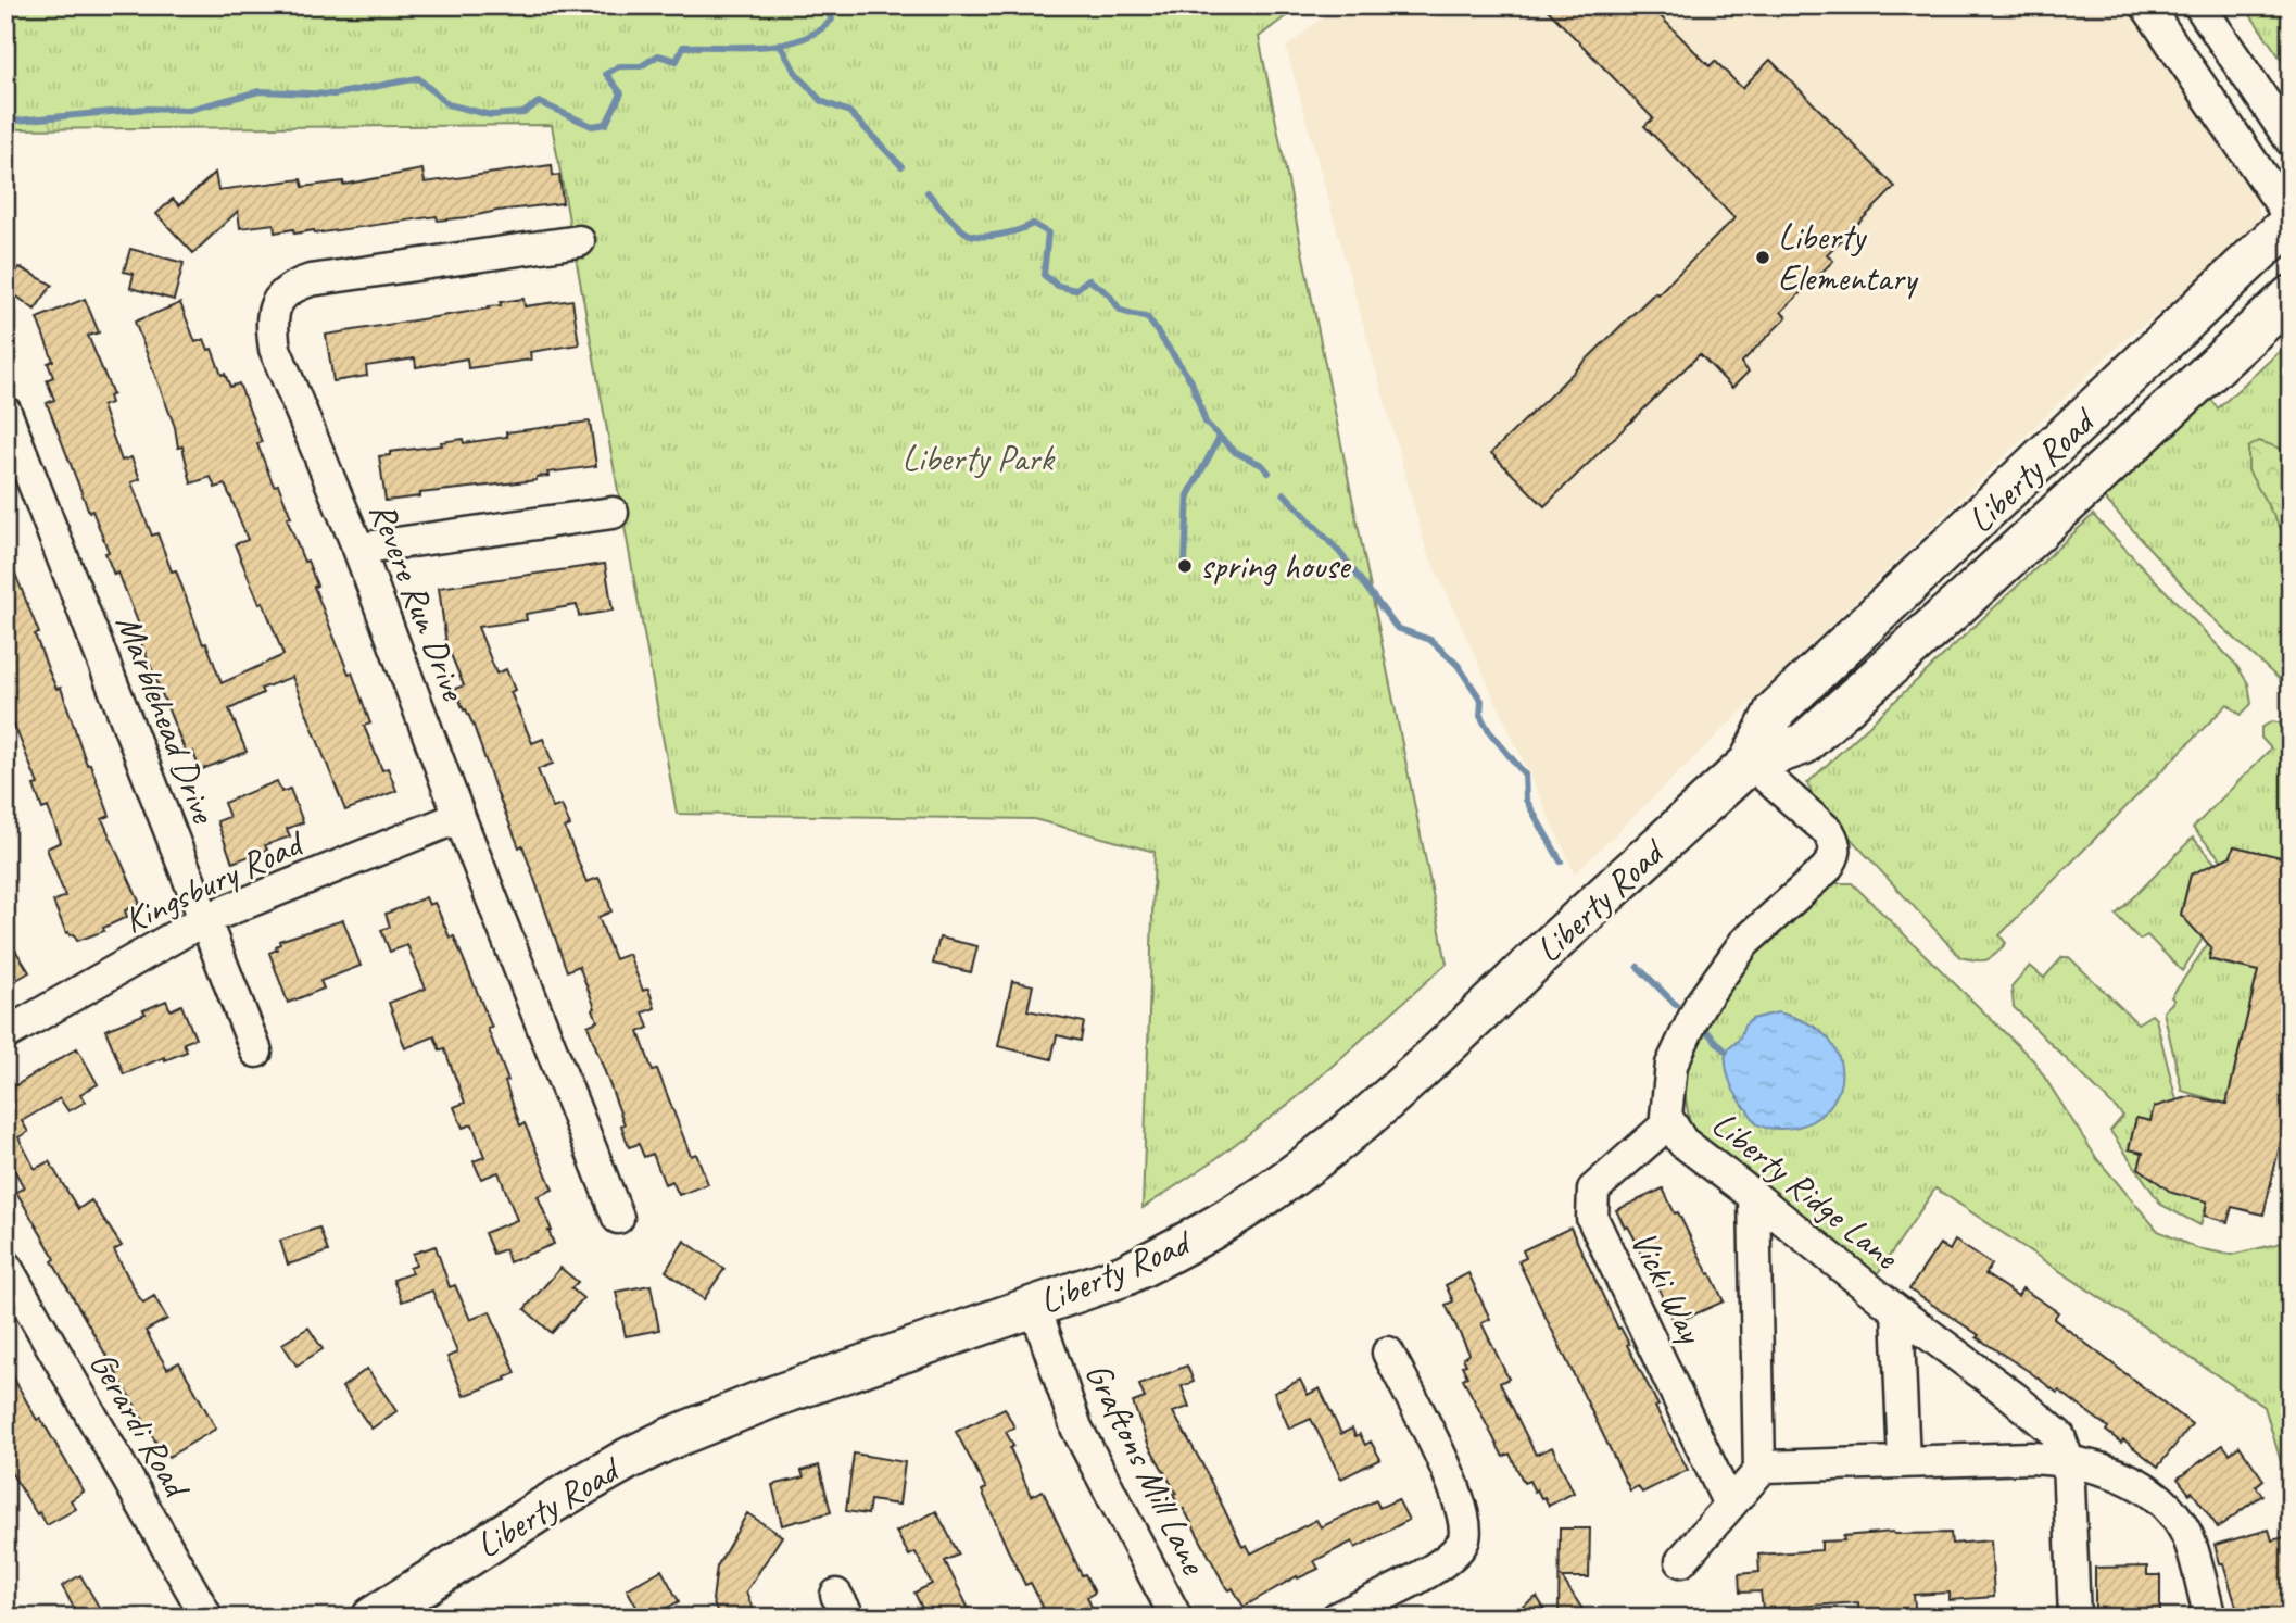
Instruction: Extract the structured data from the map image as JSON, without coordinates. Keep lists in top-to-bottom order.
{
  "streets": {
    "main road": ["Liberty Road"],
    "street": [
      "Revere Run Drive",
      "Marblehead Drive",
      "Kingsbury Road",
      "Liberty Ridge Lane",
      "Vicki Way",
      "Gerardi Road",
      "Graftons Mill Lane"
    ]
  },
  "crossings": [
    ["Liberty Road", "Liberty Ridge Lane"],
    ["Liberty Road", "Graftons Mill Lane"],
    ["Revere Run Drive", "Kingsbury Road"],
    ["Marblehead Drive", "Kingsbury Road"],
    ["Liberty Ridge Lane", "Vicki Way"]
  ],
  "parks": ["Liberty Park"],
  "places": ["Liberty Elementary", "spring house"]
}
